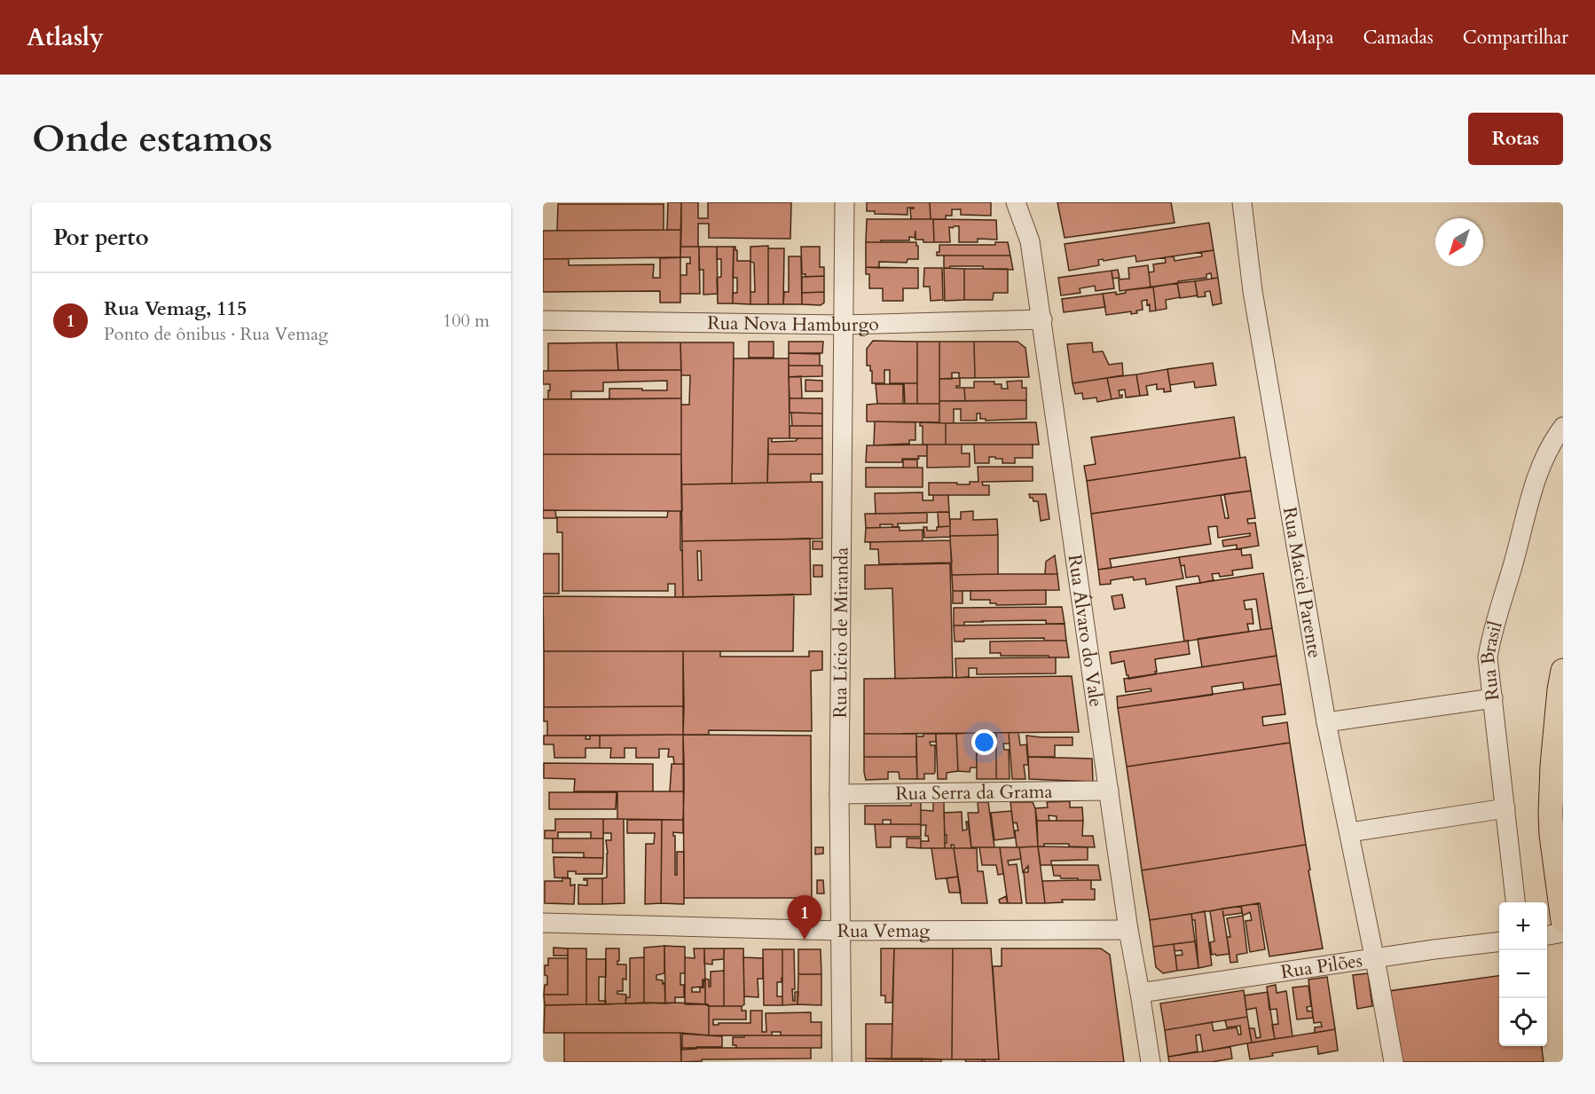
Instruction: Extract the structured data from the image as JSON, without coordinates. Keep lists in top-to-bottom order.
{
  "streets": {
    "street": [
      "Rua Nova Hamburgo",
      "Rua Maciel Parente",
      "Rua Álvaro do Vale",
      "Rua Lício de Miranda",
      "Rua Brasil",
      "Rua Serra da Grama",
      "Rua Vemag",
      "Rua Pilões"
    ]
  },
  "crossings": [
    ["Rua Nova Hamburgo", "Rua Álvaro do Vale"],
    ["Rua Nova Hamburgo", "Rua Lício de Miranda"],
    ["Rua Maciel Parente", "Rua Pilões"],
    ["Rua Álvaro do Vale", "Rua Serra da Grama"],
    ["Rua Álvaro do Vale", "Rua Vemag"],
    ["Rua Álvaro do Vale", "Rua Pilões"],
    ["Rua Lício de Miranda", "Rua Serra da Grama"],
    ["Rua Lício de Miranda", "Rua Vemag"]
  ],
  "north": "bottom left",
  "page": {
    "header": "Atlasly",
    "nav": ["Mapa", "Camadas", "Compartilhar"],
    "buttons": "Rotas",
    "title": "Onde estamos",
    "heading": "Por perto",
    "list": [
      {
        "mark": "1",
        "name": "Rua Vemag, 115",
        "note": "Ponto de ônibus · Rua Vemag",
        "value": "100 m"
      }
    ],
    "pins": "1",
    "map_buttons": ["+", "−"]
  }
}
